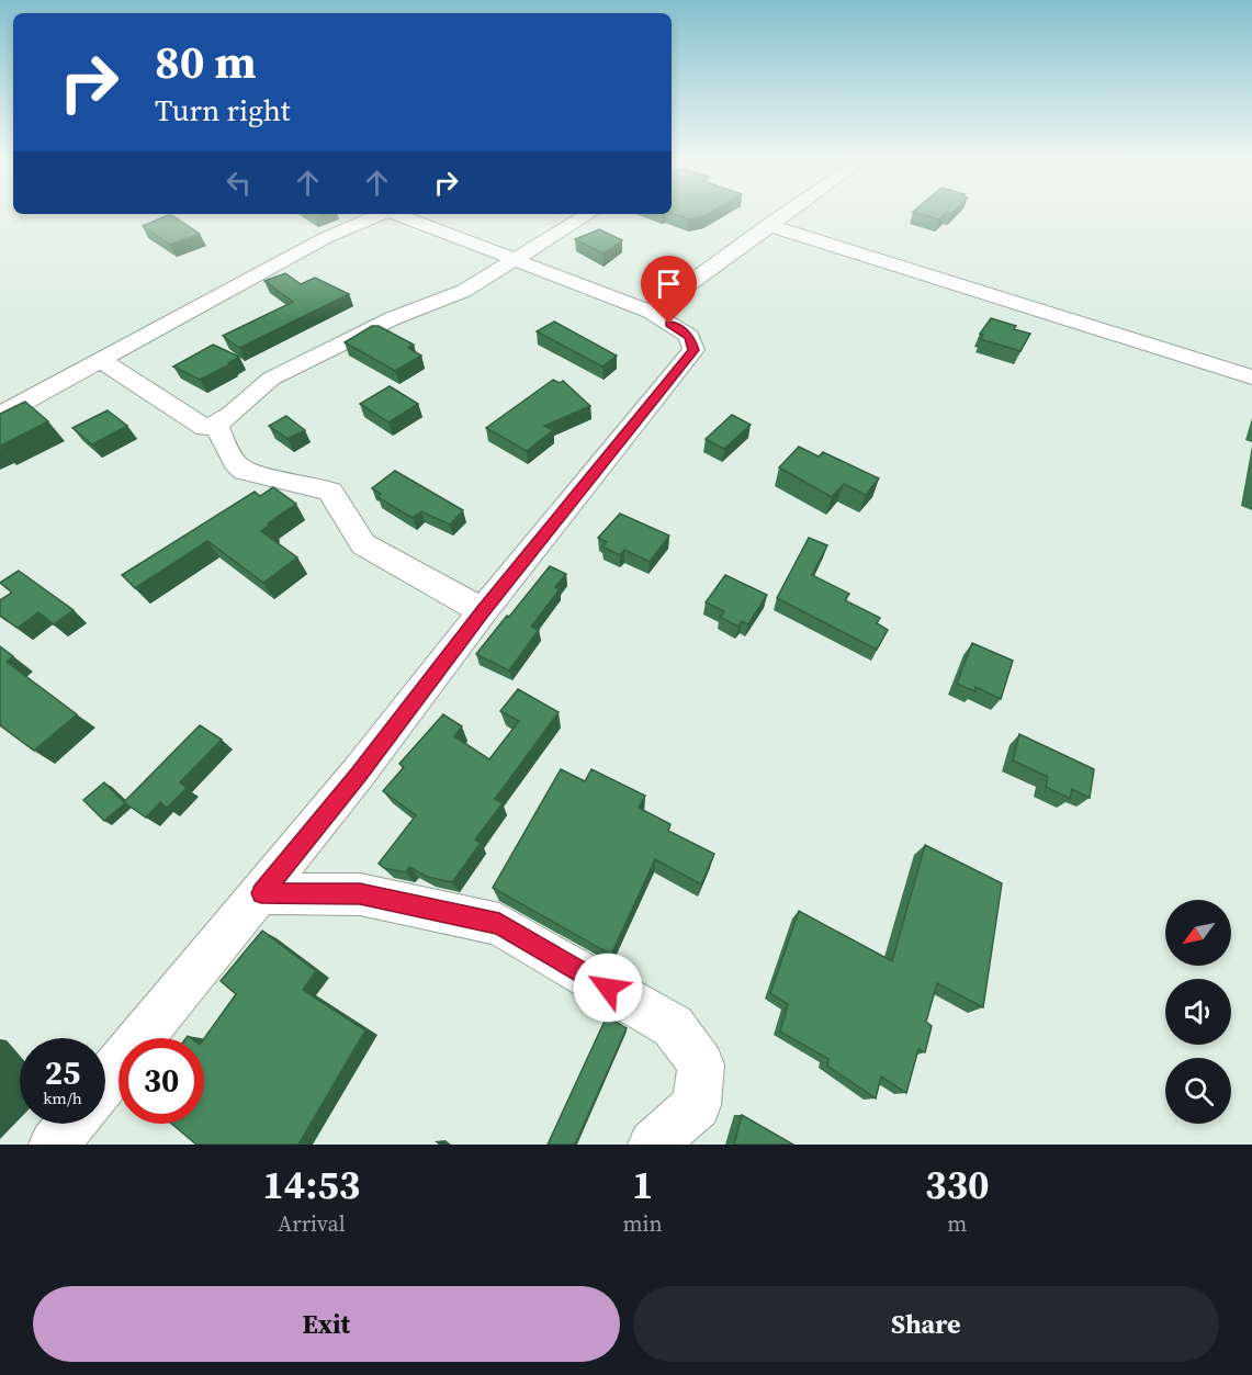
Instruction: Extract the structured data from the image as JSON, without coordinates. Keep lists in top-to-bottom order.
{
  "north": "bottom left",
  "page": {
    "turn": ["80 m", "Turn right"],
    "speed": "25 km/h",
    "limit": "30",
    "eta": [
      "14:53",
      "Arrival",
      "1",
      "min",
      "330",
      "m"
    ],
    "buttons": ["Exit", "Share"]
  }
}
